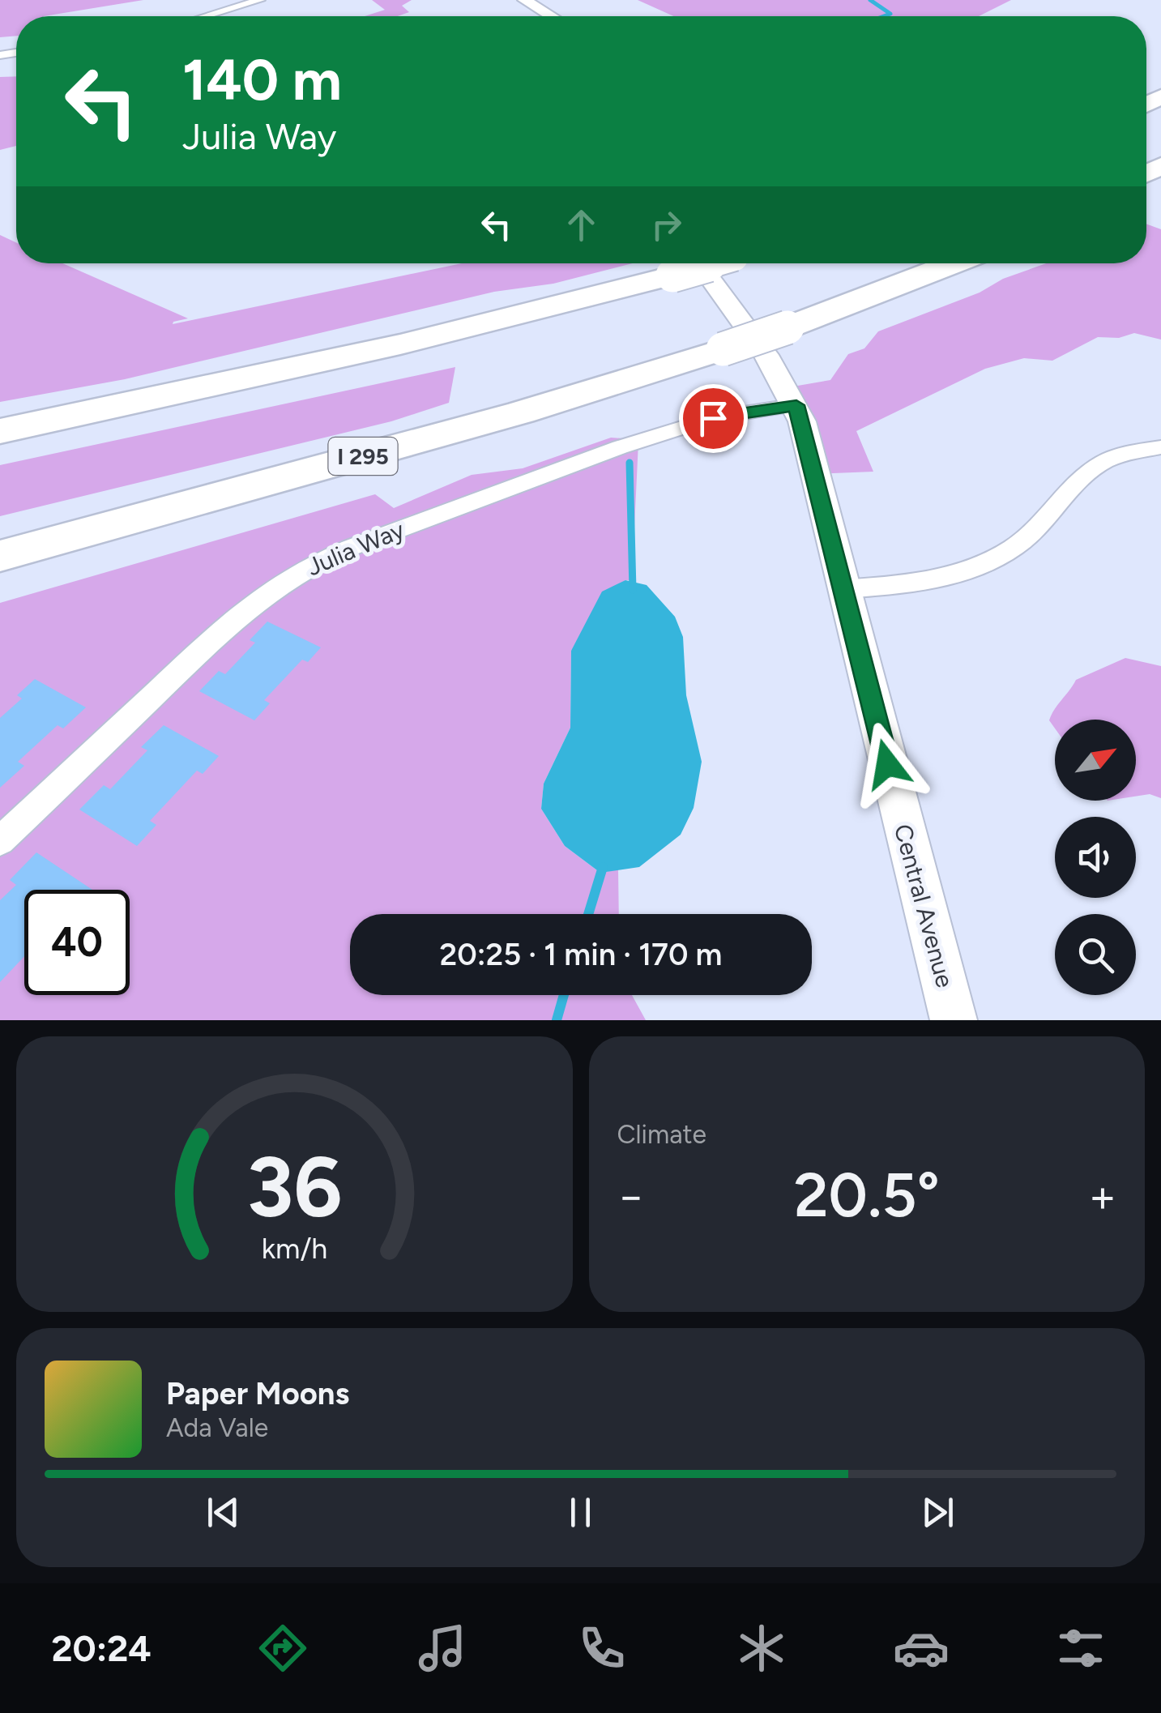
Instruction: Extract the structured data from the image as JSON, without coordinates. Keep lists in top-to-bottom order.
{
  "streets": {
    "highway": ["I 295"],
    "street": ["Julia Way", "Central Avenue"]
  },
  "crossings": [
    ["Julia Way", "Central Avenue"]
  ],
  "north": "top right",
  "page": {
    "turn": ["140 m", "Julia Way"],
    "limit": "40",
    "trip": "20:25 · 1 min · 170 m",
    "tile": "Climate",
    "heat": ["−", "20.5°", "+"],
    "song": ["Paper Moons", "Ada Vale"],
    "tabs": "20:24",
    "gauge": ["36", "km/h"]
  }
}
